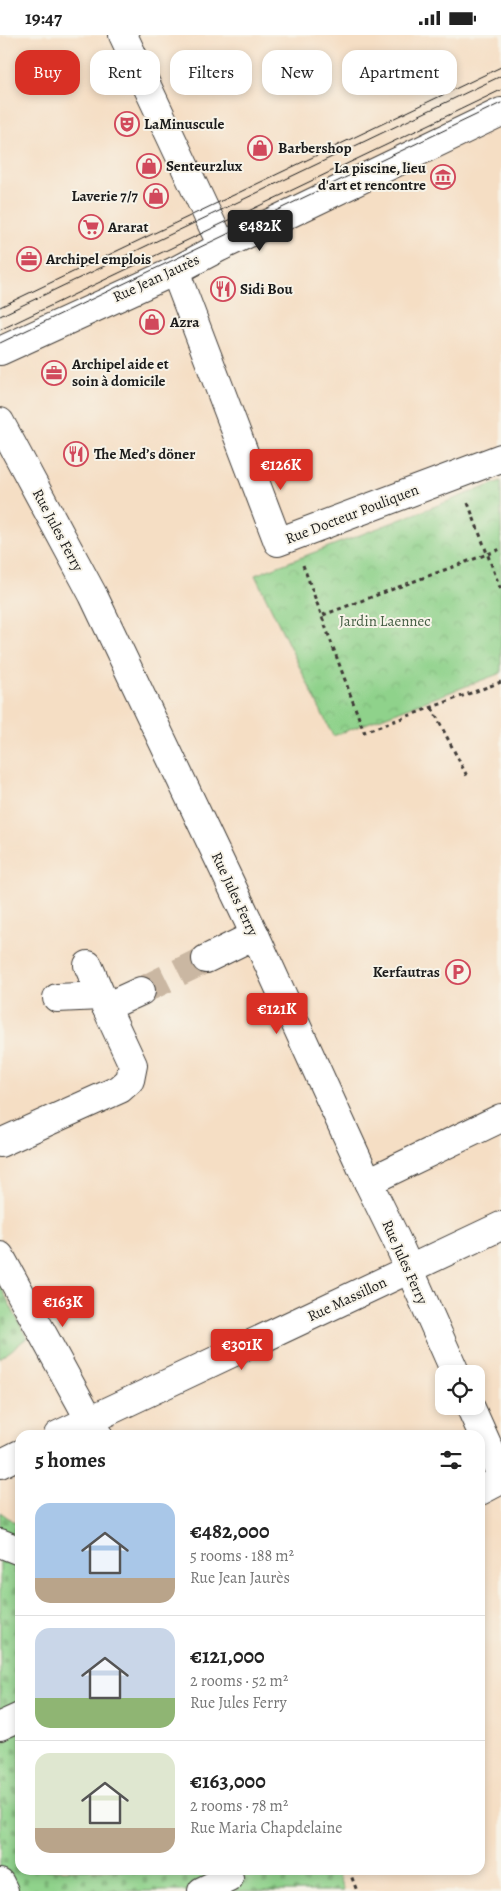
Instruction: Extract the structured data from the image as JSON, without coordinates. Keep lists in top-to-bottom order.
{
  "streets": {
    "street": [
      "Rue Jean Jaurès",
      "Rue Docteur Pouliquen",
      "Rue Jules Ferry",
      "Rue Massillon"
    ]
  },
  "crossings": [
    ["Rue Jean Jaurès", "Rue Docteur Pouliquen"],
    ["Rue Jules Ferry", "Rue Massillon"]
  ],
  "parks": ["Jardin Laennec"],
  "places": {
    "theatre": ["LaMinuscule"],
    "shop": [
      "Barbershop",
      "Senteur2lux",
      "Laverie 7/7",
      "Azra"
    ],
    "museum": ["La piscine, lieu d'art et rencontre"],
    "supermarket": ["Ararat"],
    "office": ["Archipel emplois", "Archipel aide et soin à domicile"],
    "restaurant": ["Sidi Bou", "The Med’s döner"],
    "parking": ["Kerfautras"]
  },
  "page": {
    "status": "19:47",
    "chip": [
      "Buy",
      "Rent",
      "Filters",
      "New",
      "Apartment"
    ],
    "price": [
      "€482K",
      "€126K",
      "€121K",
      "€163K",
      "€301K"
    ],
    "heading": "5 homes",
    "list": [
      {
        "name": "€482,000",
        "note": "5 rooms · 188 m² · Rue Jean Jaurès"
      },
      {
        "name": "€121,000",
        "note": "2 rooms · 52 m² · Rue Jules Ferry"
      },
      {
        "name": "€163,000",
        "note": "2 rooms · 78 m² · Rue Maria Chapdelaine"
      }
    ]
  }
}
